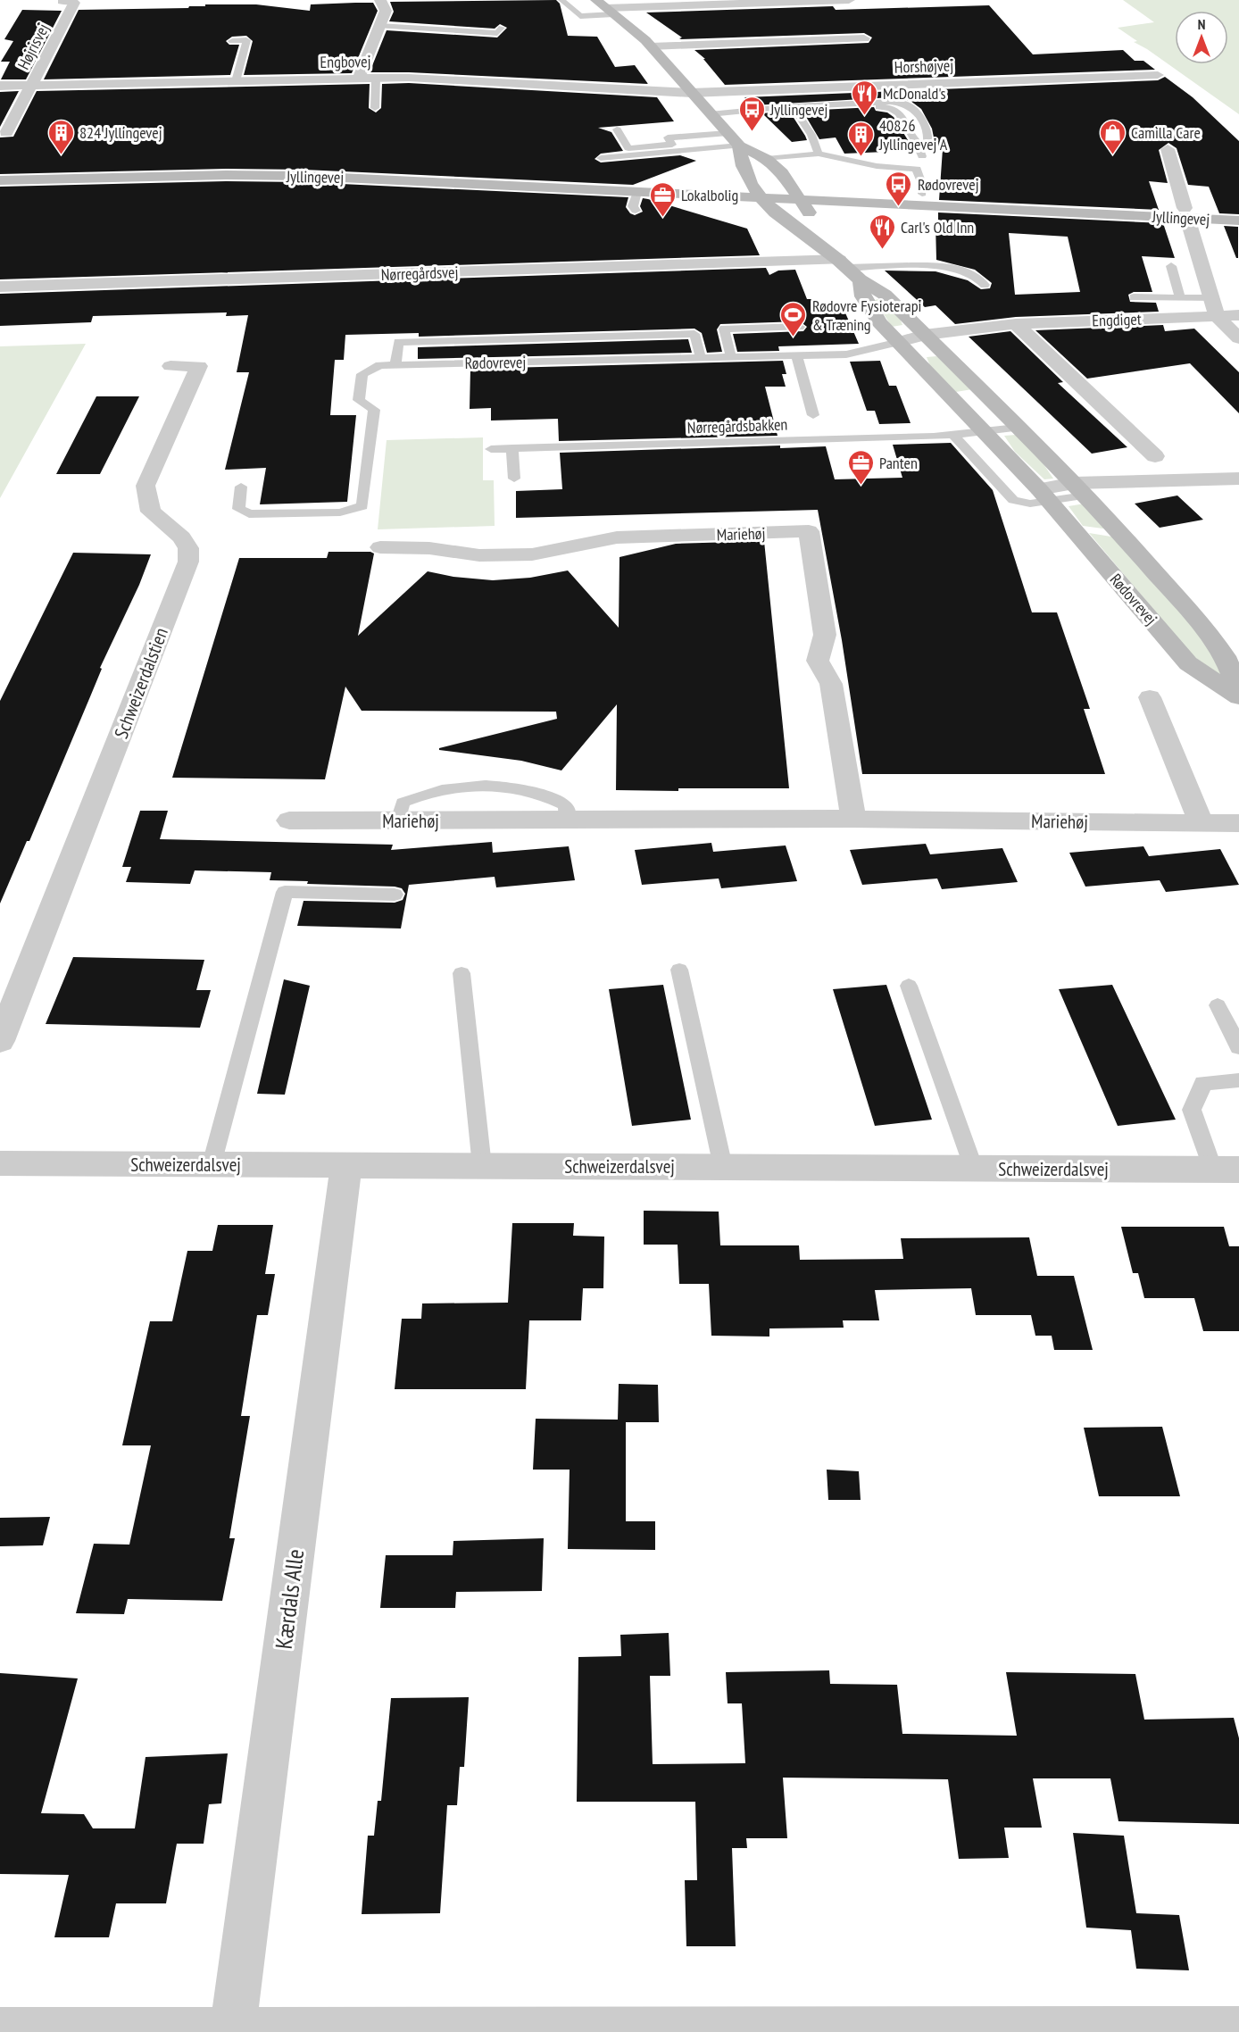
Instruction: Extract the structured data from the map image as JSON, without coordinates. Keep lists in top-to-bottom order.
{
  "streets": {
    "street": [
      "Højrisvej",
      "Engbovej",
      "Horshøjvej",
      "Jyllingevej",
      "Nørregårdsvej",
      "Engdiget",
      "Rødovrevej",
      "Mariehøj",
      "Schweizerdalstien",
      "Schweizerdalsvej",
      "Kærdals Alle"
    ],
    "lane": ["Nørregårdsbakken"]
  },
  "crossings": [
    ["Højrisvej", "Engbovej"],
    ["Engbovej", "Horshøjvej"],
    ["Engbovej", "Rødovrevej"],
    ["Horshøjvej", "Rødovrevej"],
    ["Jyllingevej", "Rødovrevej"],
    ["Nørregårdsvej", "Rødovrevej"],
    ["Engdiget", "Rødovrevej"],
    ["Rødovrevej", "Nørregårdsbakken"],
    ["Schweizerdalsvej", "Kærdals Alle"]
  ],
  "places": {
    "restaurant": ["McDonald's", "Carl's Old Inn"],
    "bus stop": ["Jyllingevej", "Rødovrevej"],
    "building": ["824 Jyllingevej", "40826 Jyllingevej A"],
    "shop": ["Camilla Care"],
    "office": ["Lokalbolig", "Panten"],
    "sports": ["Rødovre Fysioterapi & Træning"]
  },
  "north": "top"
}
